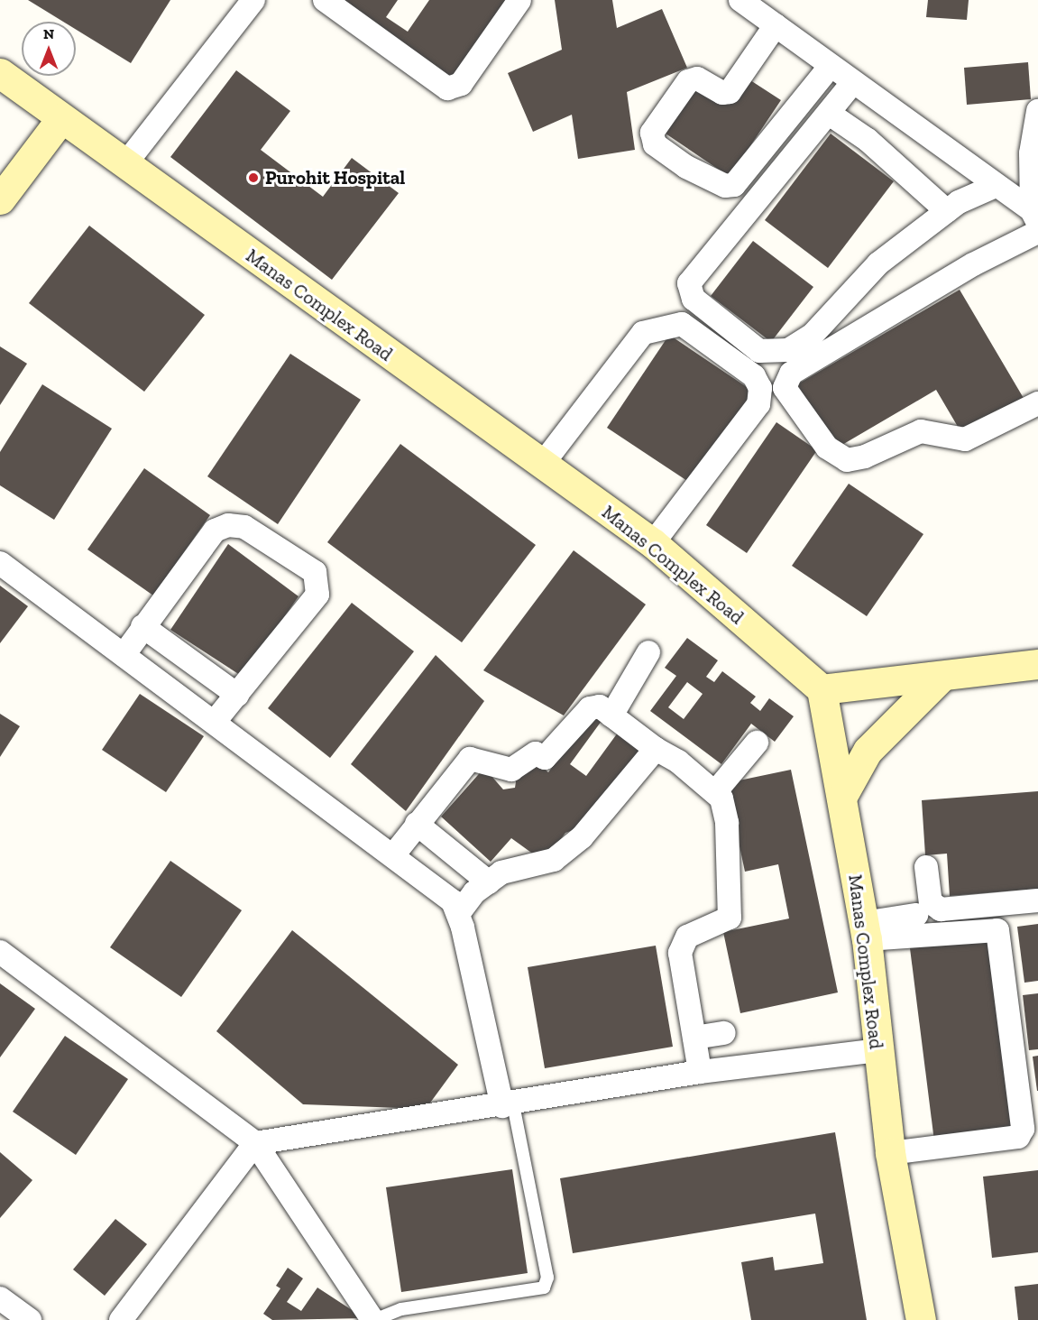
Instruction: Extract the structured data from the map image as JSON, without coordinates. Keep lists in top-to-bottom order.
{
  "streets": {
    "street": ["Manas Complex Road"]
  },
  "places": ["Purohit Hospital"],
  "north": "top"
}
